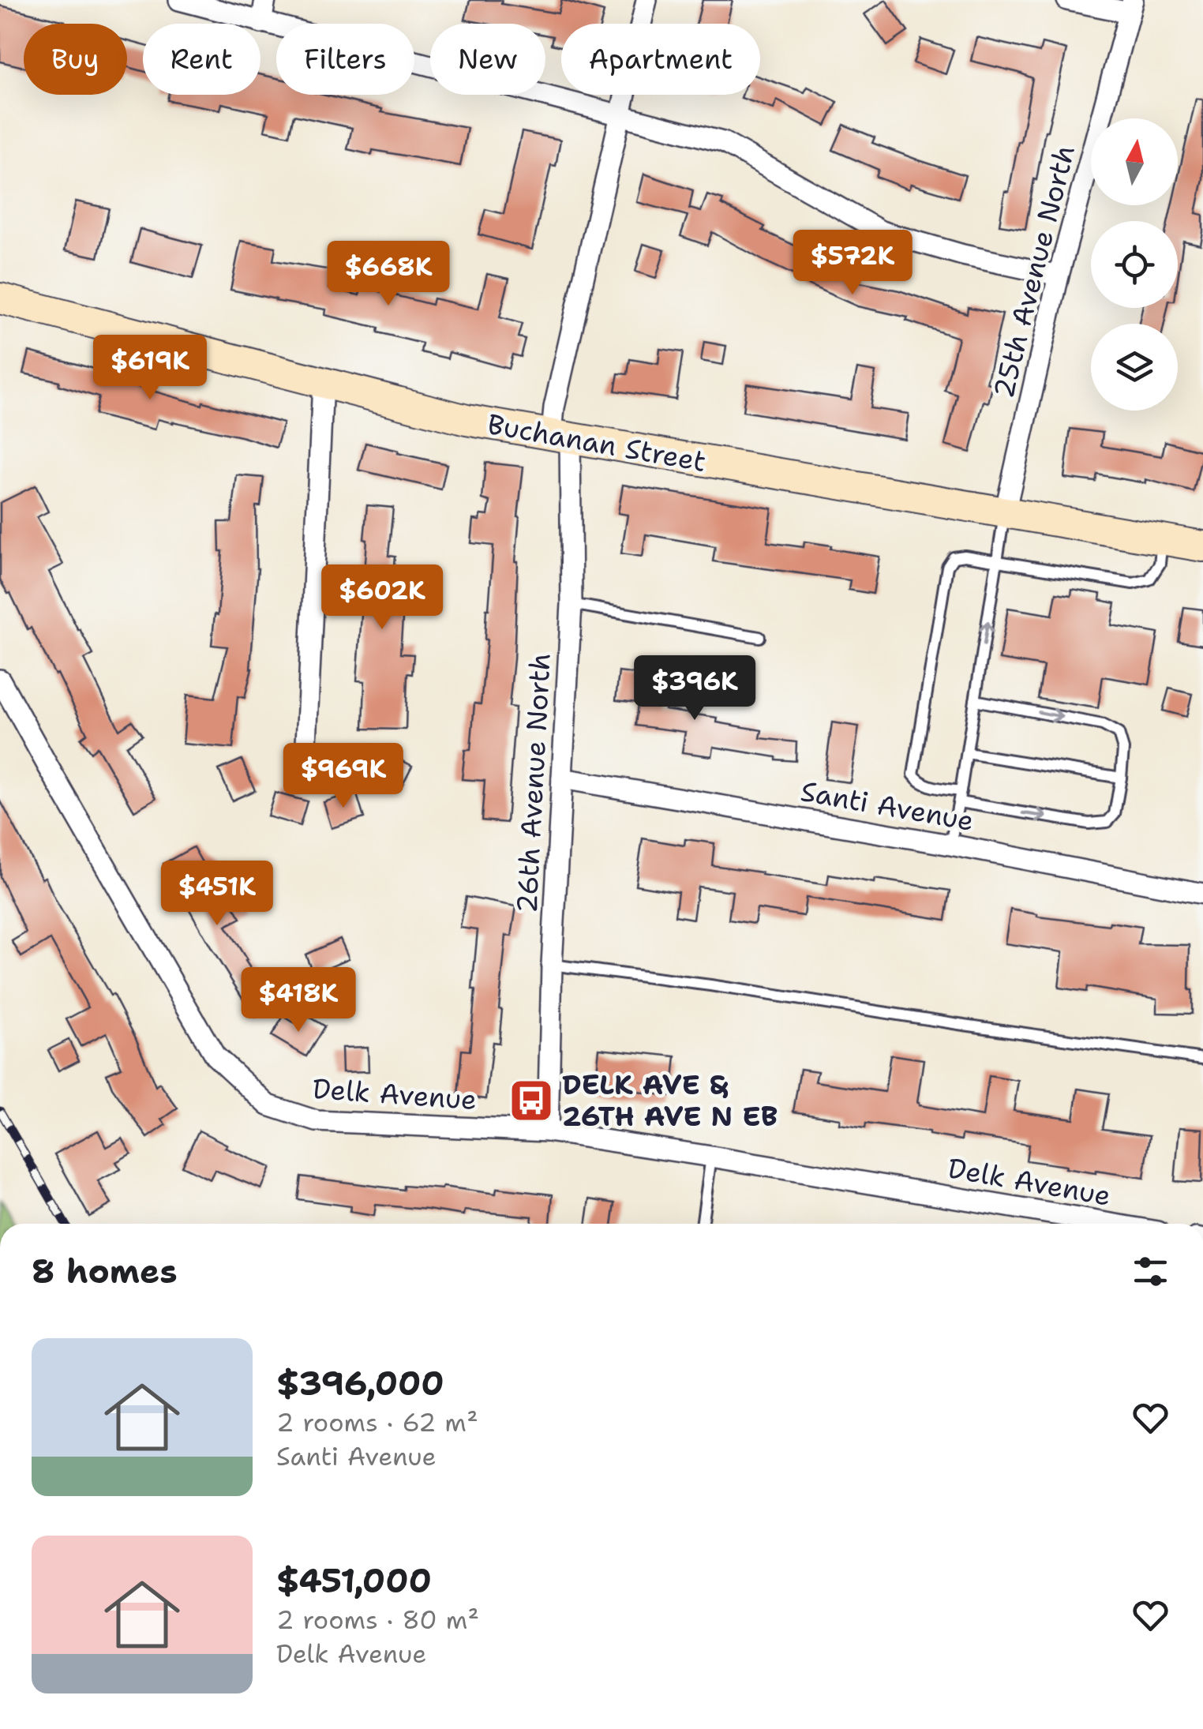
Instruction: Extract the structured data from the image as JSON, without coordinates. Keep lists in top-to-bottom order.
{
  "streets": {
    "street": [
      "25th Avenue North",
      "Buchanan Street",
      "26th Avenue North",
      "Santi Avenue",
      "Delk Avenue"
    ]
  },
  "crossings": [
    ["25th Avenue North", "Buchanan Street"],
    ["Buchanan Street", "26th Avenue North"],
    ["26th Avenue North", "Santi Avenue"],
    ["26th Avenue North", "Delk Avenue"]
  ],
  "places": {
    "bus stop": ["DELK AVE & 26TH AVE N EB"]
  },
  "north": "top",
  "page": {
    "chip": [
      "Buy",
      "Rent",
      "Filters",
      "New",
      "Apartment"
    ],
    "price": [
      "$572K",
      "$668K",
      "$619K",
      "$602K",
      "$396K",
      "$969K",
      "$451K",
      "$418K"
    ],
    "heading": "8 homes",
    "list": [
      {
        "name": "$396,000",
        "note": "2 rooms · 62 m² · Santi Avenue"
      },
      {
        "name": "$451,000",
        "note": "2 rooms · 80 m² · Delk Avenue"
      }
    ]
  }
}
